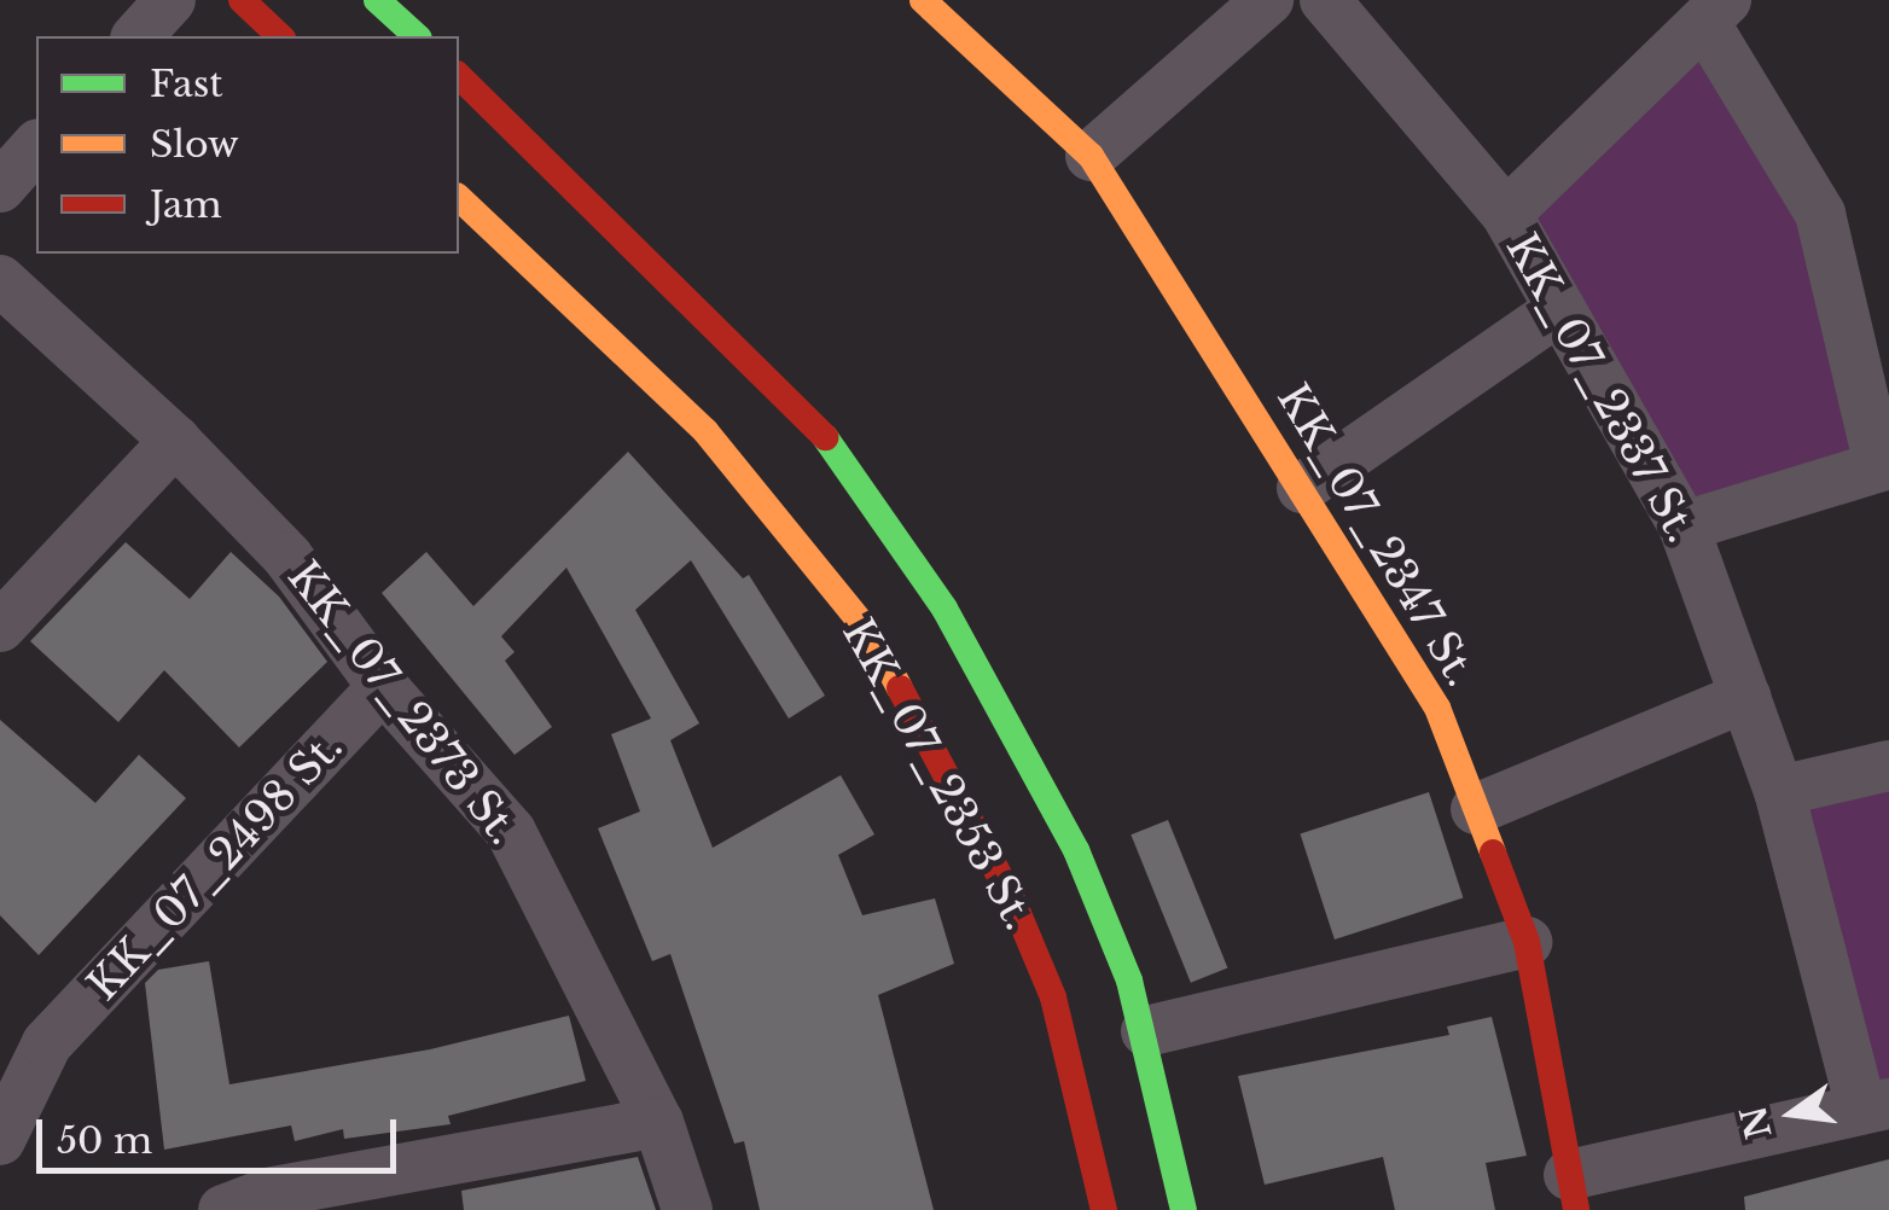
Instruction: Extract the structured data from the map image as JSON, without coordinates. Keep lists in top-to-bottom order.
{
  "streets": {
    "street": [
      "KK_07_2337 St.",
      "KK_07_2347 St.",
      "KK_07_2373 St.",
      "KK_07_2353 St.",
      "KK_07_2498 St."
    ]
  },
  "crossings": [
    ["KK_07_2373 St.", "KK_07_2498 St."]
  ],
  "legend": ["Fast", "Slow", "Jam"],
  "scale_bar": "50 m",
  "north": "left"
}
